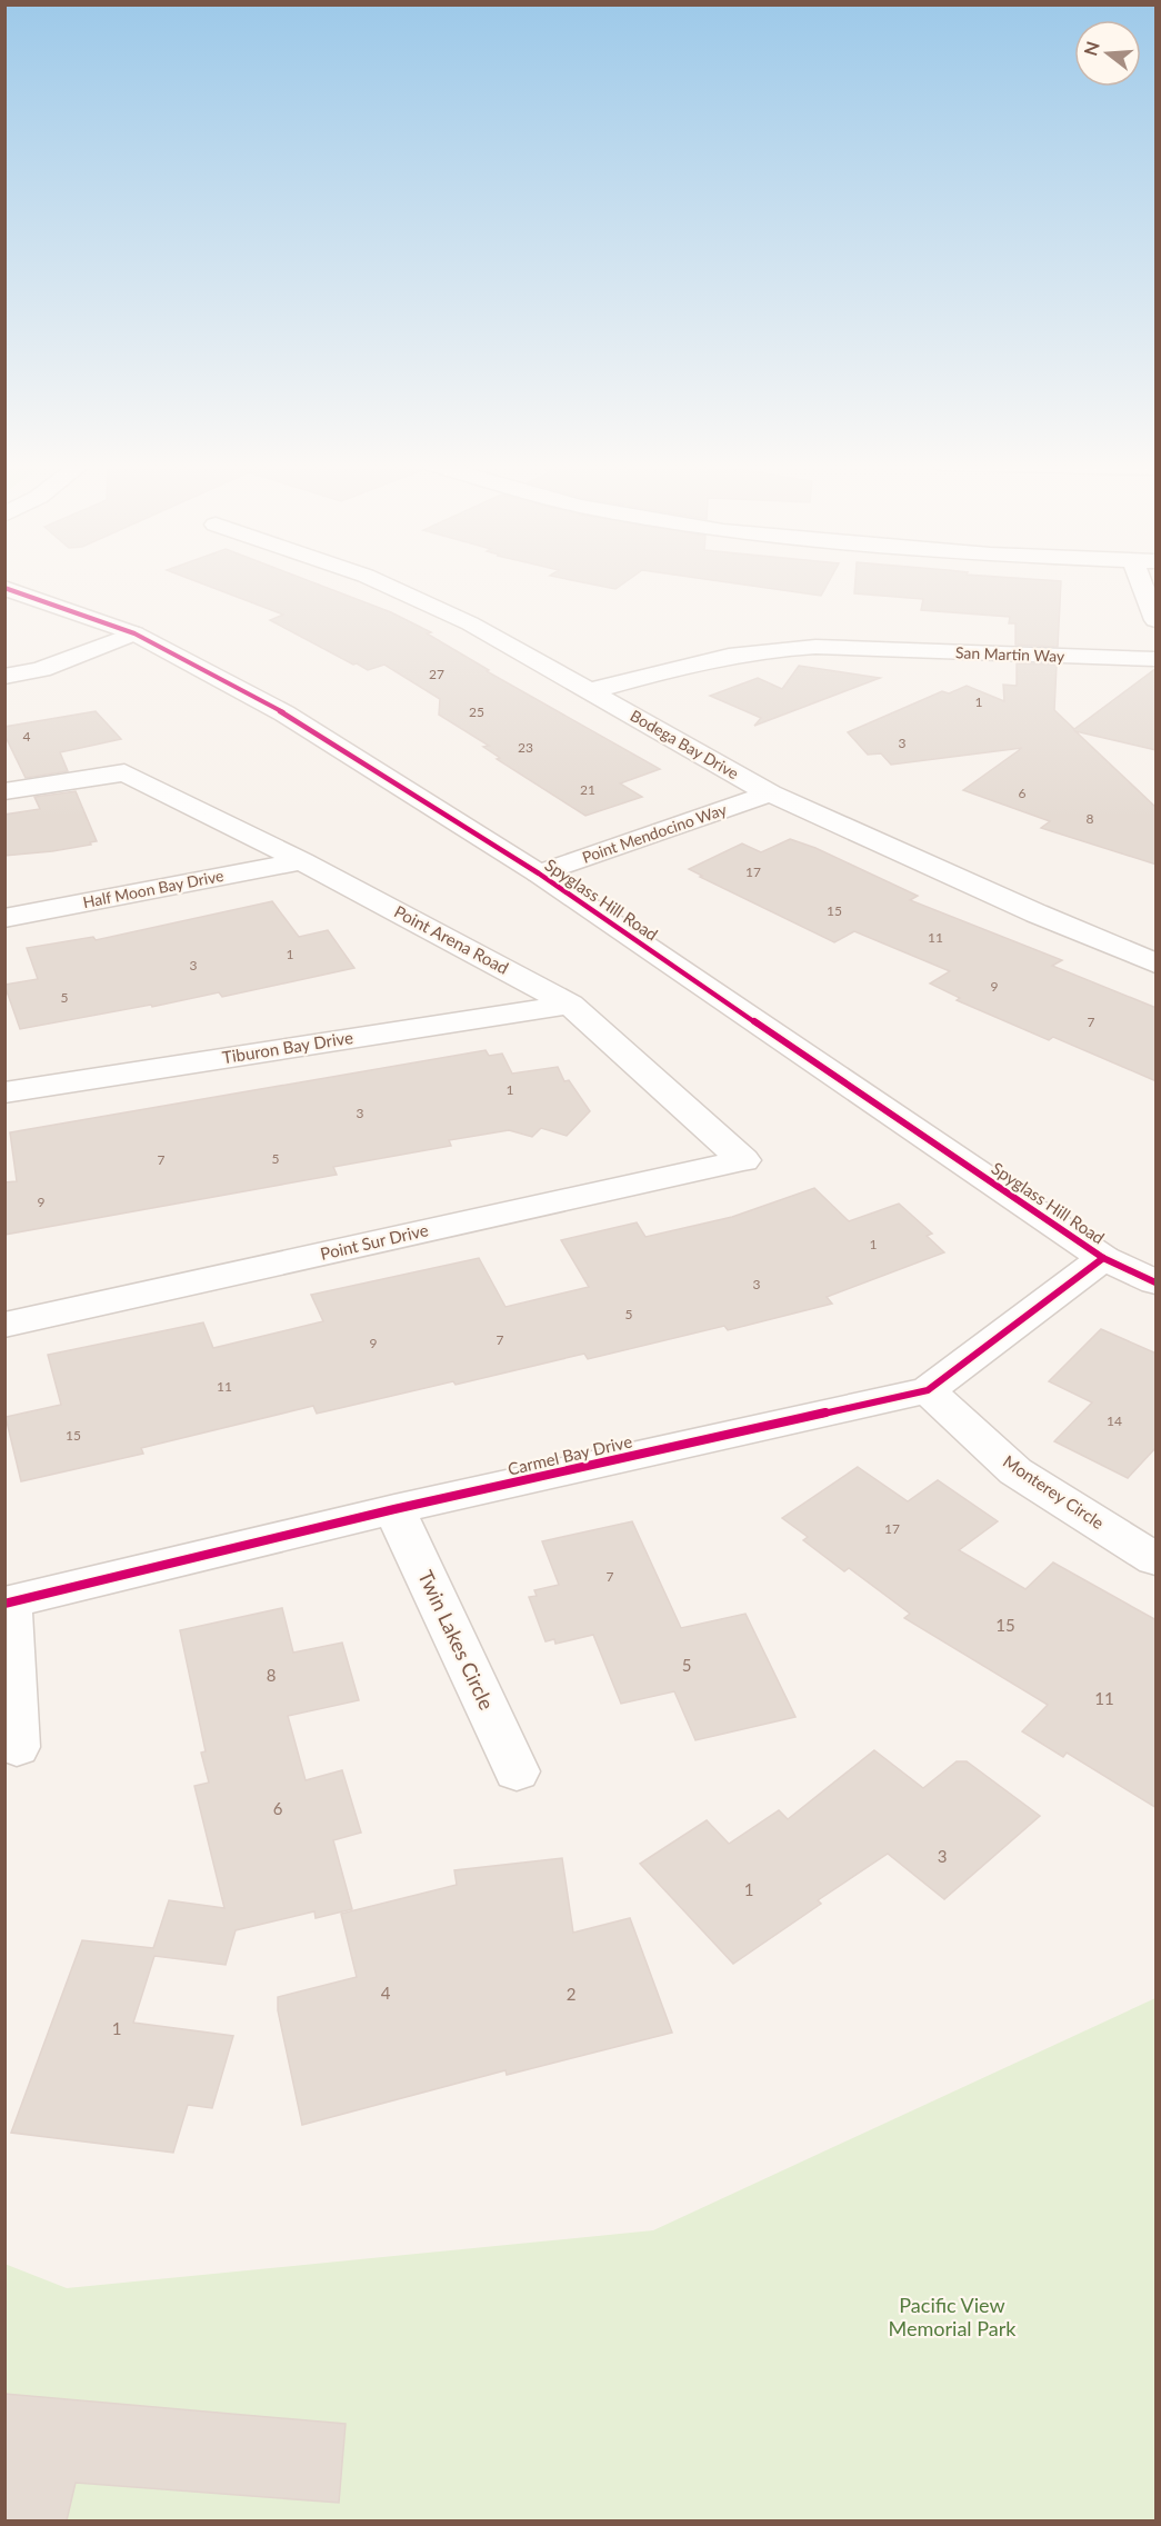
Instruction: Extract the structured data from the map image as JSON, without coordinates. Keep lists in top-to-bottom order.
{
  "streets": {
    "street": [
      "San Martin Way",
      "Bodega Bay Drive",
      "Point Mendocino Way",
      "Half Moon Bay Drive",
      "Spyglass Hill Road",
      "Point Arena Road",
      "Tiburon Bay Drive",
      "Point Sur Drive",
      "Carmel Bay Drive",
      "Monterey Circle",
      "Twin Lakes Circle"
    ]
  },
  "crossings": [
    ["San Martin Way", "Bodega Bay Drive"],
    ["Bodega Bay Drive", "Point Mendocino Way"],
    ["Point Mendocino Way", "Spyglass Hill Road"],
    ["Half Moon Bay Drive", "Point Arena Road"],
    ["Spyglass Hill Road", "Carmel Bay Drive"],
    ["Point Arena Road", "Tiburon Bay Drive"],
    ["Point Arena Road", "Point Sur Drive"],
    ["Carmel Bay Drive", "Monterey Circle"],
    ["Carmel Bay Drive", "Twin Lakes Circle"]
  ],
  "parks": ["Pacific View Memorial Park"],
  "house_numbers": [
    "27",
    "1",
    "25",
    "4",
    "3",
    "23",
    "21",
    "6",
    "8",
    "17",
    "15",
    "11",
    "1",
    "3",
    "9",
    "5",
    "7",
    "1",
    "3",
    "5",
    "7",
    "9",
    "1",
    "3",
    "5",
    "7",
    "9",
    "11",
    "14",
    "15",
    "17",
    "7",
    "15",
    "5",
    "8",
    "11",
    "6",
    "3",
    "1",
    "4",
    "2",
    "1"
  ],
  "north": "left"
}
